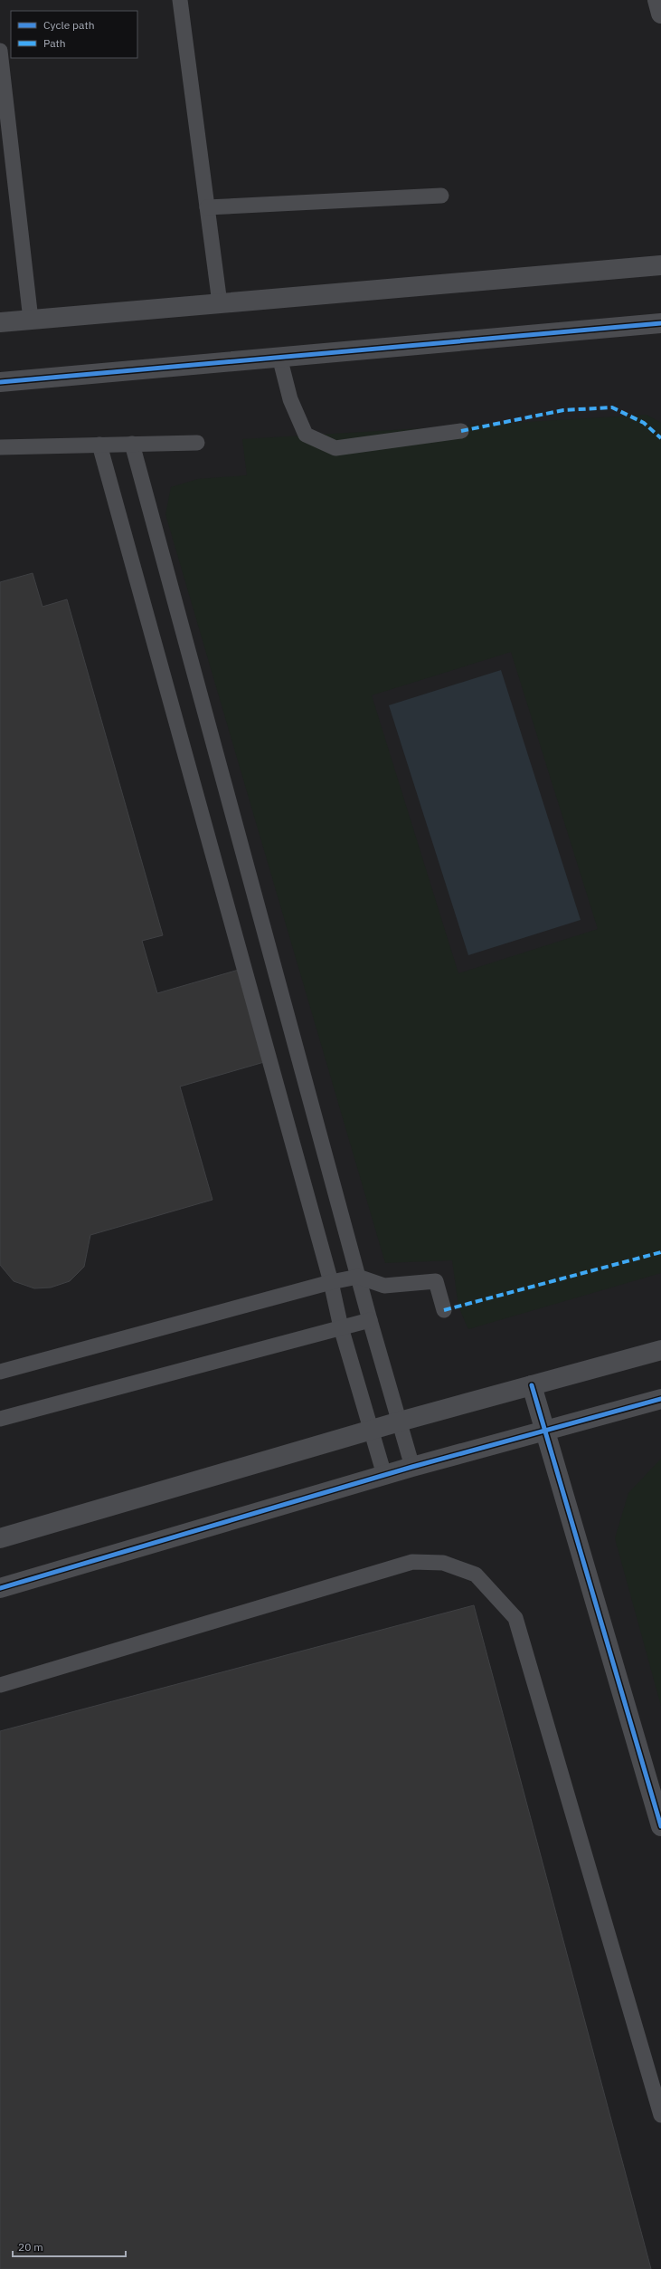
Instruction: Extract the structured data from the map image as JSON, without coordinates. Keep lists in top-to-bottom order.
{
  "legend": ["Cycle path", "Path"],
  "scale_bar": "20 m"
}
